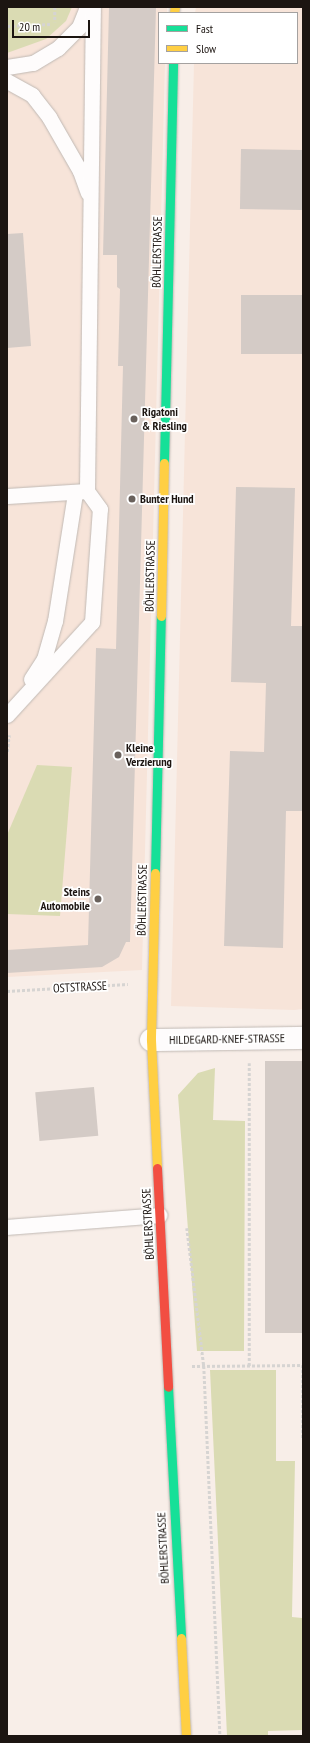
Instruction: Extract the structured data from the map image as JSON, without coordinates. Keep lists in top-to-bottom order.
{
  "streets": {
    "street": ["BÖHLERSTRASSE", "HILDEGARD-KNEF-STRASSE"],
    "path": ["OSTSTRASSE"]
  },
  "crossings": [
    ["BÖHLERSTRASSE", "OSTSTRASSE"],
    ["BÖHLERSTRASSE", "HILDEGARD-KNEF-STRASSE"]
  ],
  "places": [
    "Rigatoni & Riesling",
    "Bunter Hund",
    "Kleine Verzierung",
    "Steins Automobile"
  ],
  "legend": ["Fast", "Slow"],
  "scale_bar": "20 m"
}
